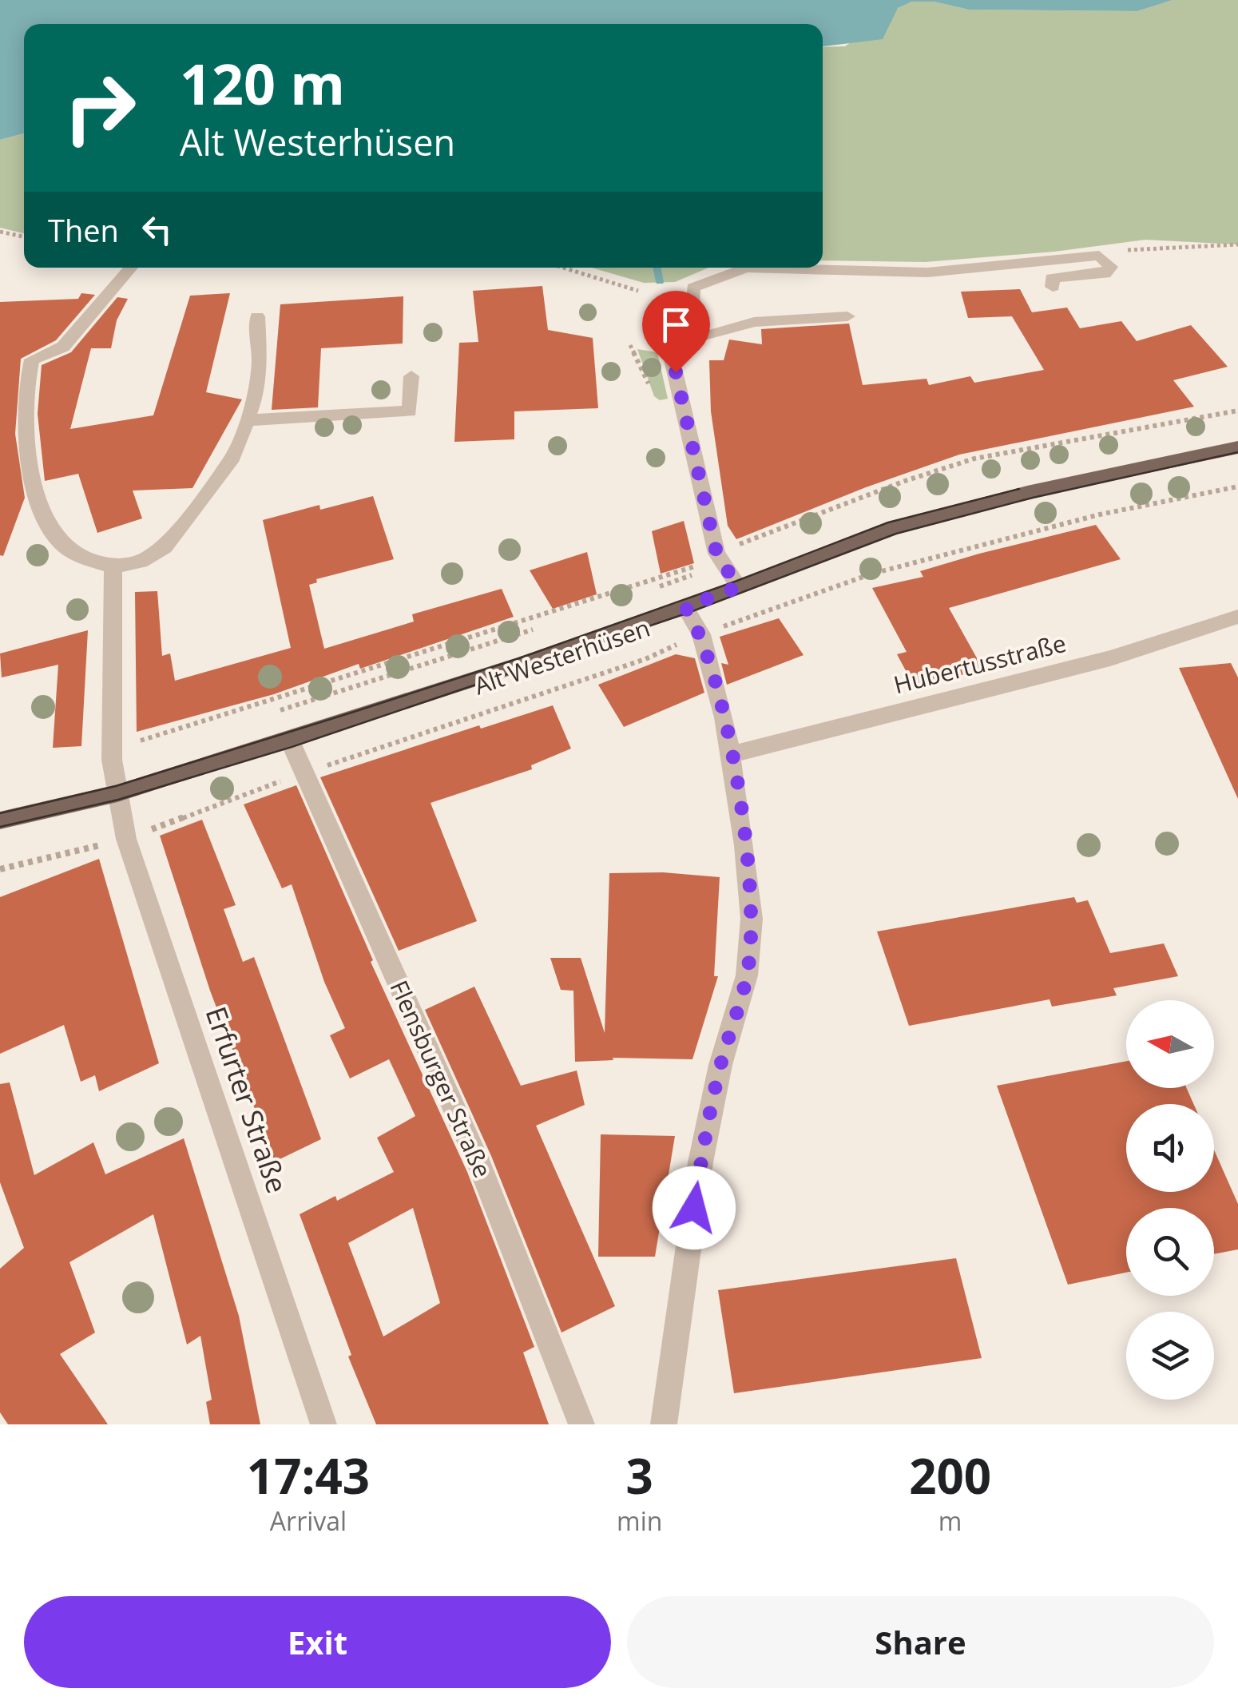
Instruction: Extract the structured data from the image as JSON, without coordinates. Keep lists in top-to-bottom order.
{
  "streets": {
    "main road": ["Alt Westerhüsen"],
    "street": ["Hubertusstraße", "Flensburger Straße", "Erfurter Straße"]
  },
  "crossings": [
    ["Alt Westerhüsen", "Flensburger Straße"],
    ["Alt Westerhüsen", "Erfurter Straße"]
  ],
  "north": "left",
  "page": {
    "turn": ["120 m", "Alt Westerhüsen"],
    "then": "Then",
    "eta": [
      "17:43",
      "Arrival",
      "3",
      "min",
      "200",
      "m"
    ],
    "buttons": ["Exit", "Share"]
  }
}
